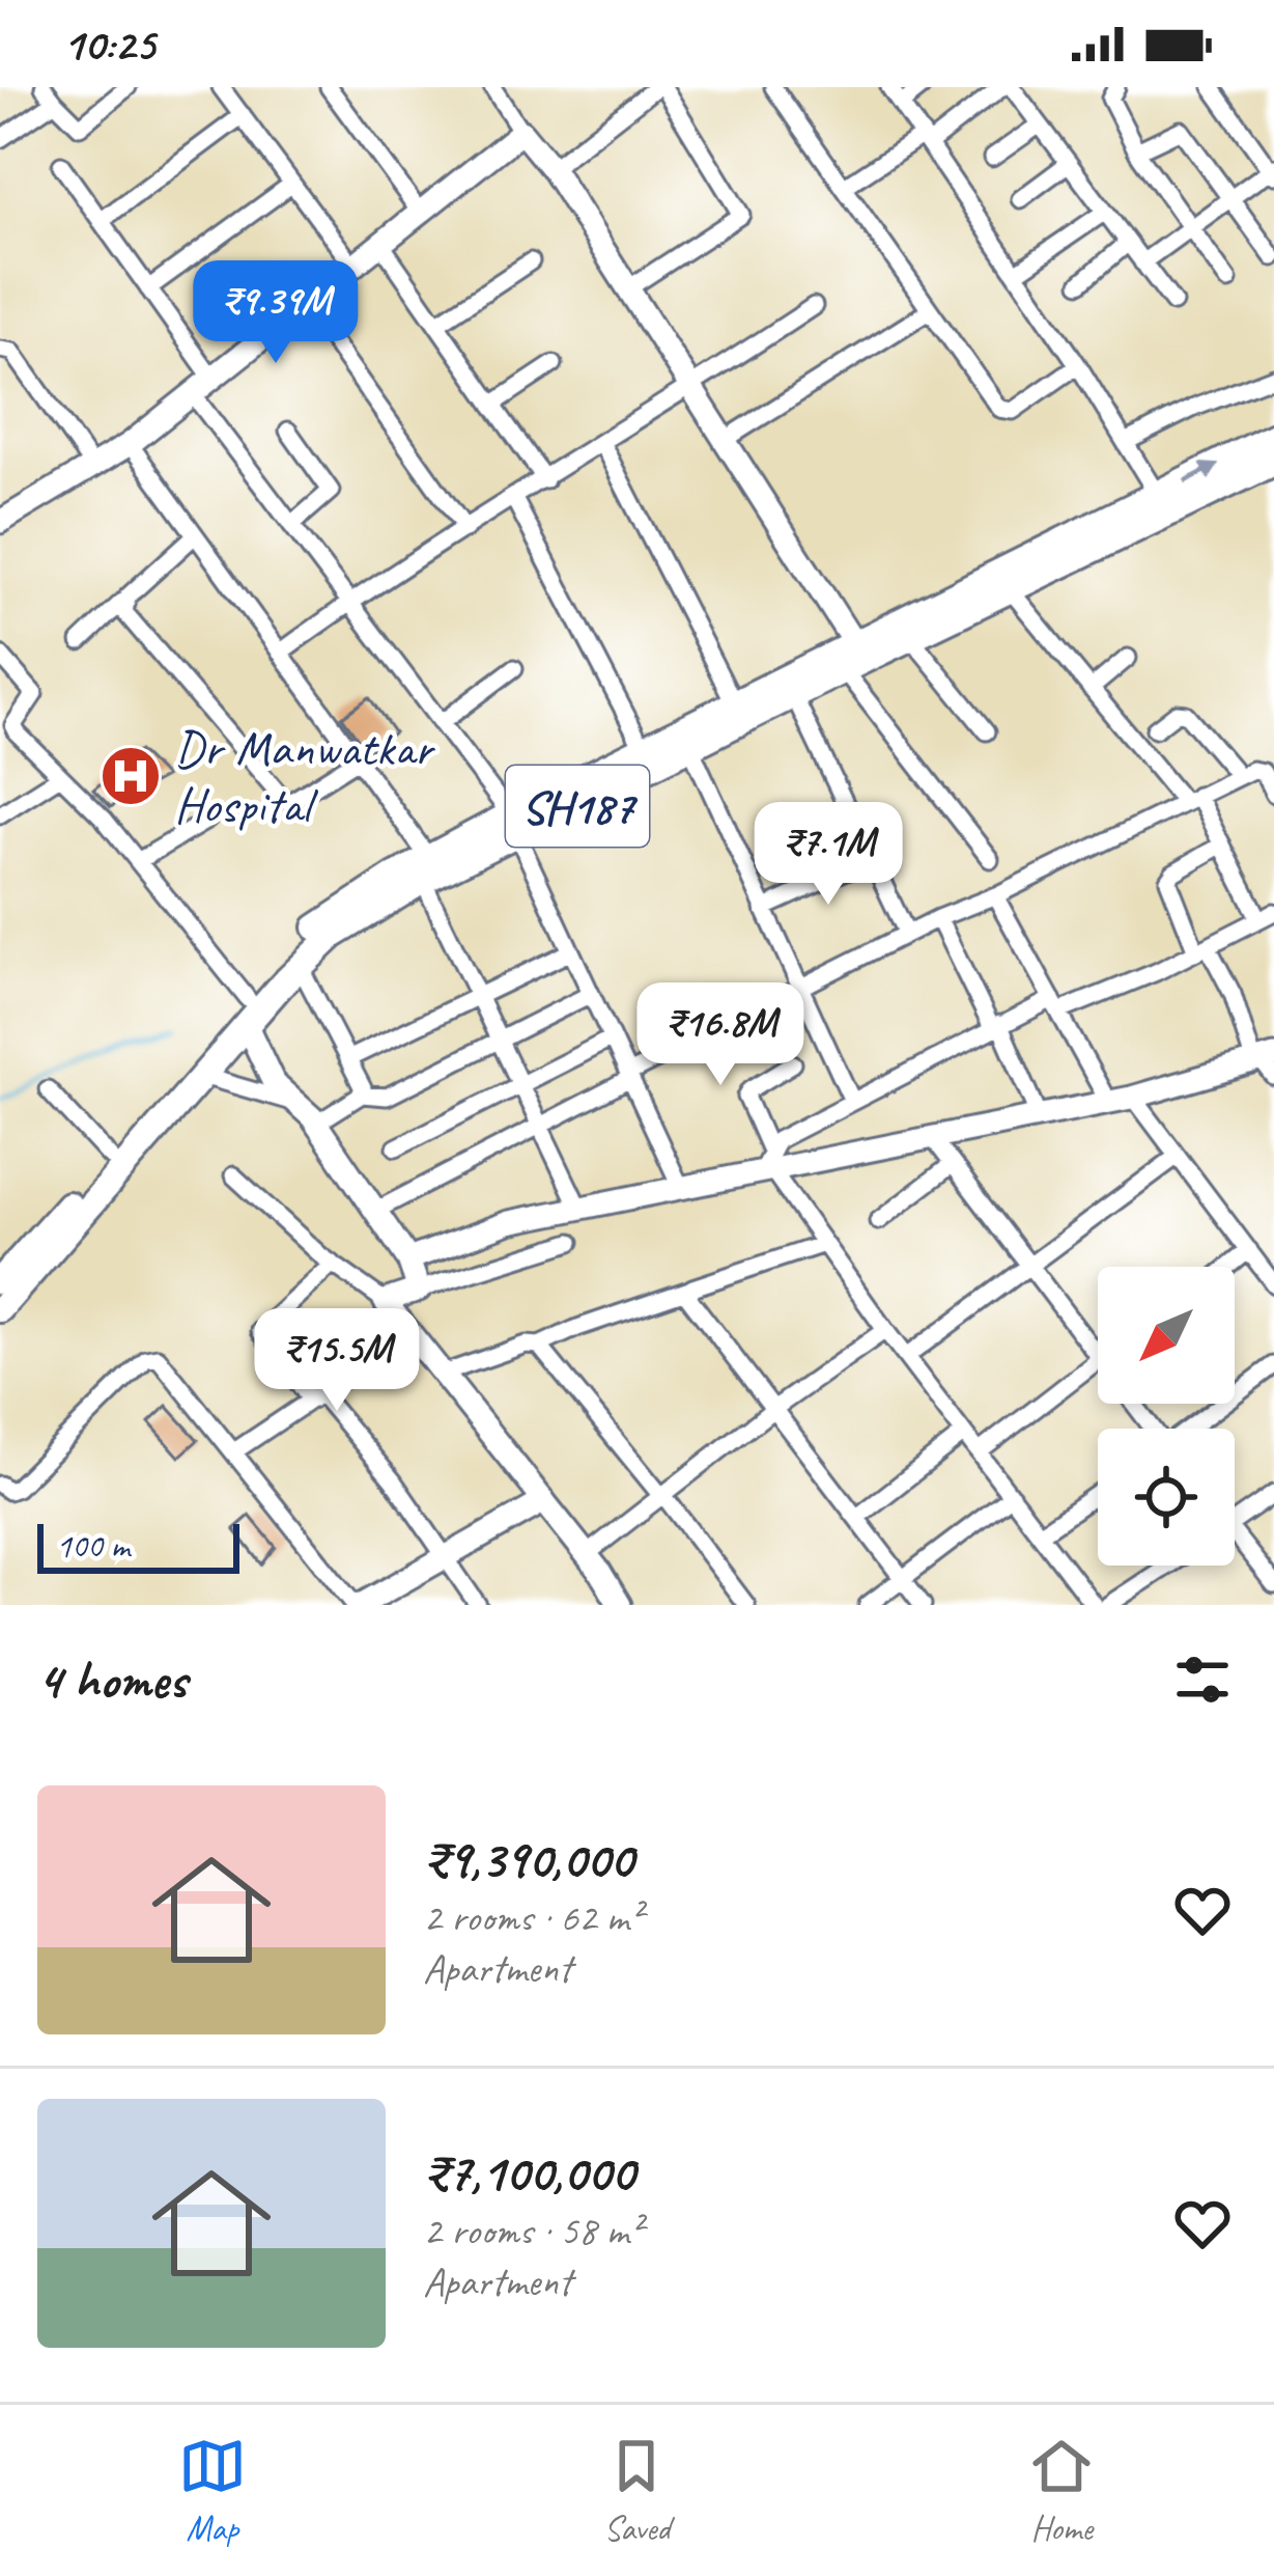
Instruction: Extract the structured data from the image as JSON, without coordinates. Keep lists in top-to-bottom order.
{
  "streets": {
    "main road": ["SH187"]
  },
  "places": {
    "hospital": ["Dr Manwatkar Hospital"]
  },
  "scale_bar": "100 m",
  "north": "bottom left",
  "page": {
    "status": "10:25",
    "price": [
      "₹9.39M",
      "₹7.1M",
      "₹16.8M",
      "₹15.5M"
    ],
    "scale": "100 m",
    "heading": "4 homes",
    "list": [
      {
        "name": "₹9,390,000",
        "note": "2 rooms · 62 m² · Apartment"
      },
      {
        "name": "₹7,100,000",
        "note": "2 rooms · 58 m² · Apartment"
      }
    ],
    "tabs": ["Map", "Saved", "Home"]
  }
}
